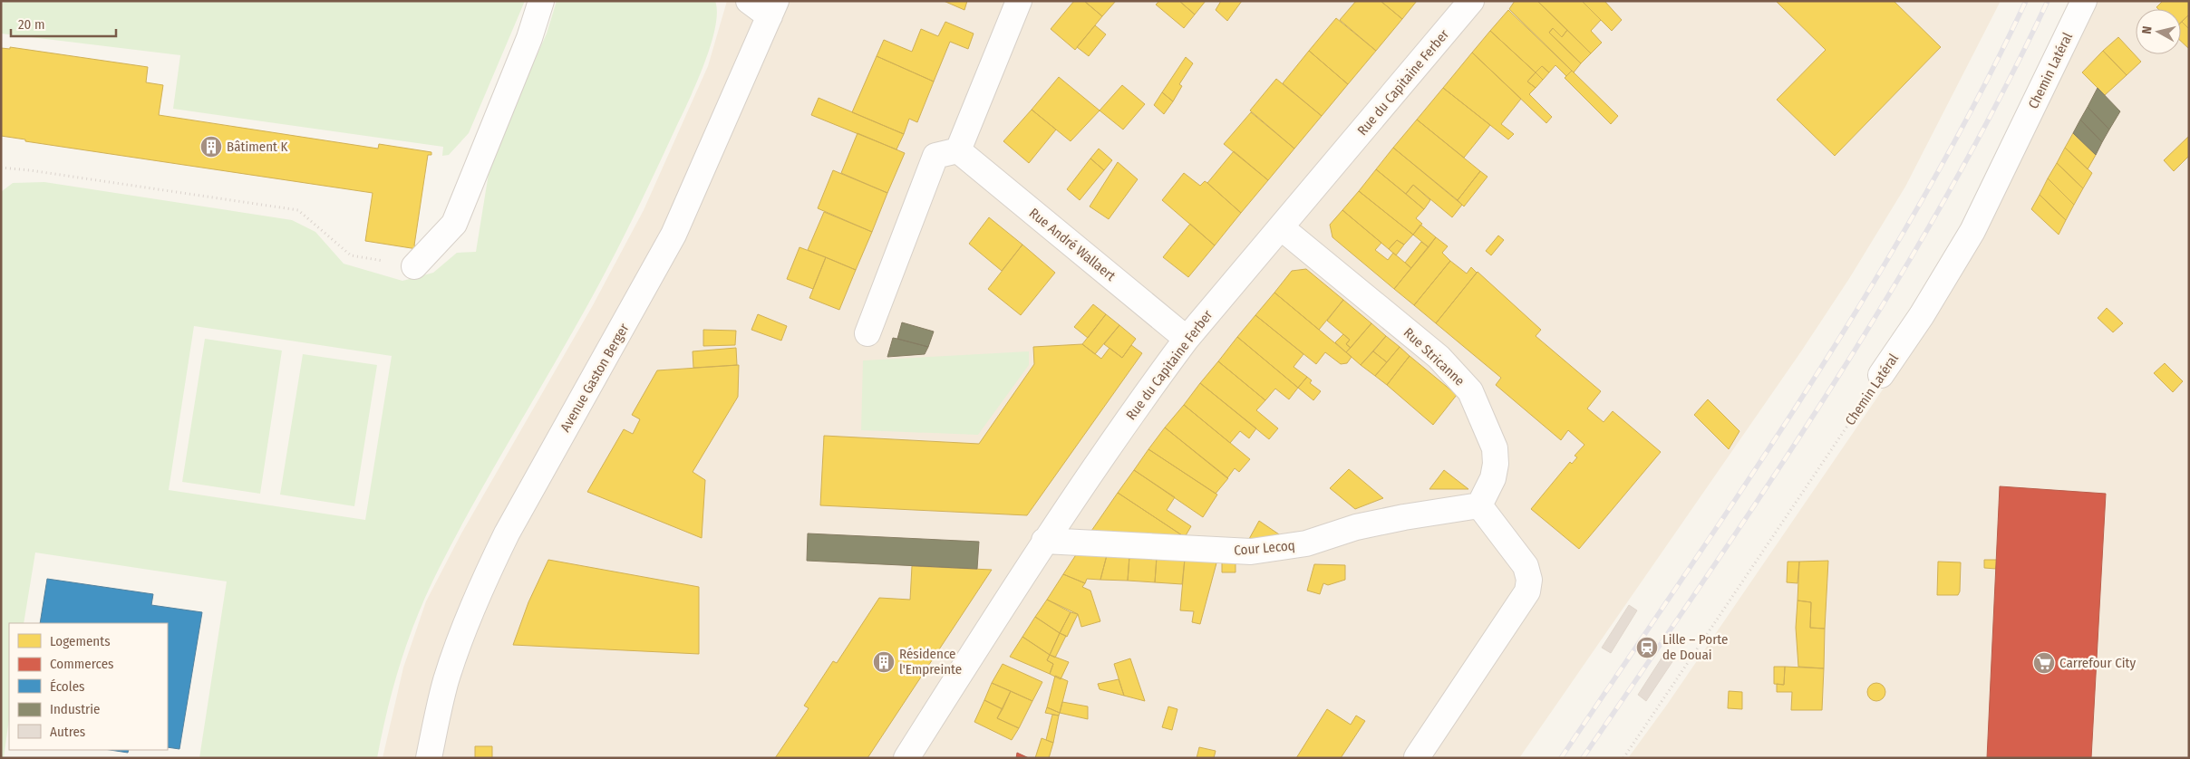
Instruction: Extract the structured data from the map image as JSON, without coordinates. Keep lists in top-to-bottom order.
{
  "streets": {
    "street": [
      "Chemin Latéral",
      "Rue du Capitaine Ferber",
      "Rue André Wallaert",
      "Rue Stricanne",
      "Avenue Gaston Berger",
      "Cour Lecoq"
    ]
  },
  "crossings": [
    ["Rue du Capitaine Ferber", "Rue André Wallaert"],
    ["Rue du Capitaine Ferber", "Rue Stricanne"],
    ["Rue du Capitaine Ferber", "Cour Lecoq"],
    ["Rue Stricanne", "Cour Lecoq"]
  ],
  "places": {
    "building": ["Bâtiment K", "Résidence l'Empreinte"],
    "station": ["Lille – Porte de Douai"],
    "supermarket": ["Carrefour City"]
  },
  "legend": [
    "Logements",
    "Commerces",
    "Écoles",
    "Industrie",
    "Autres"
  ],
  "scale_bar": "20 m",
  "north": "left"
}
